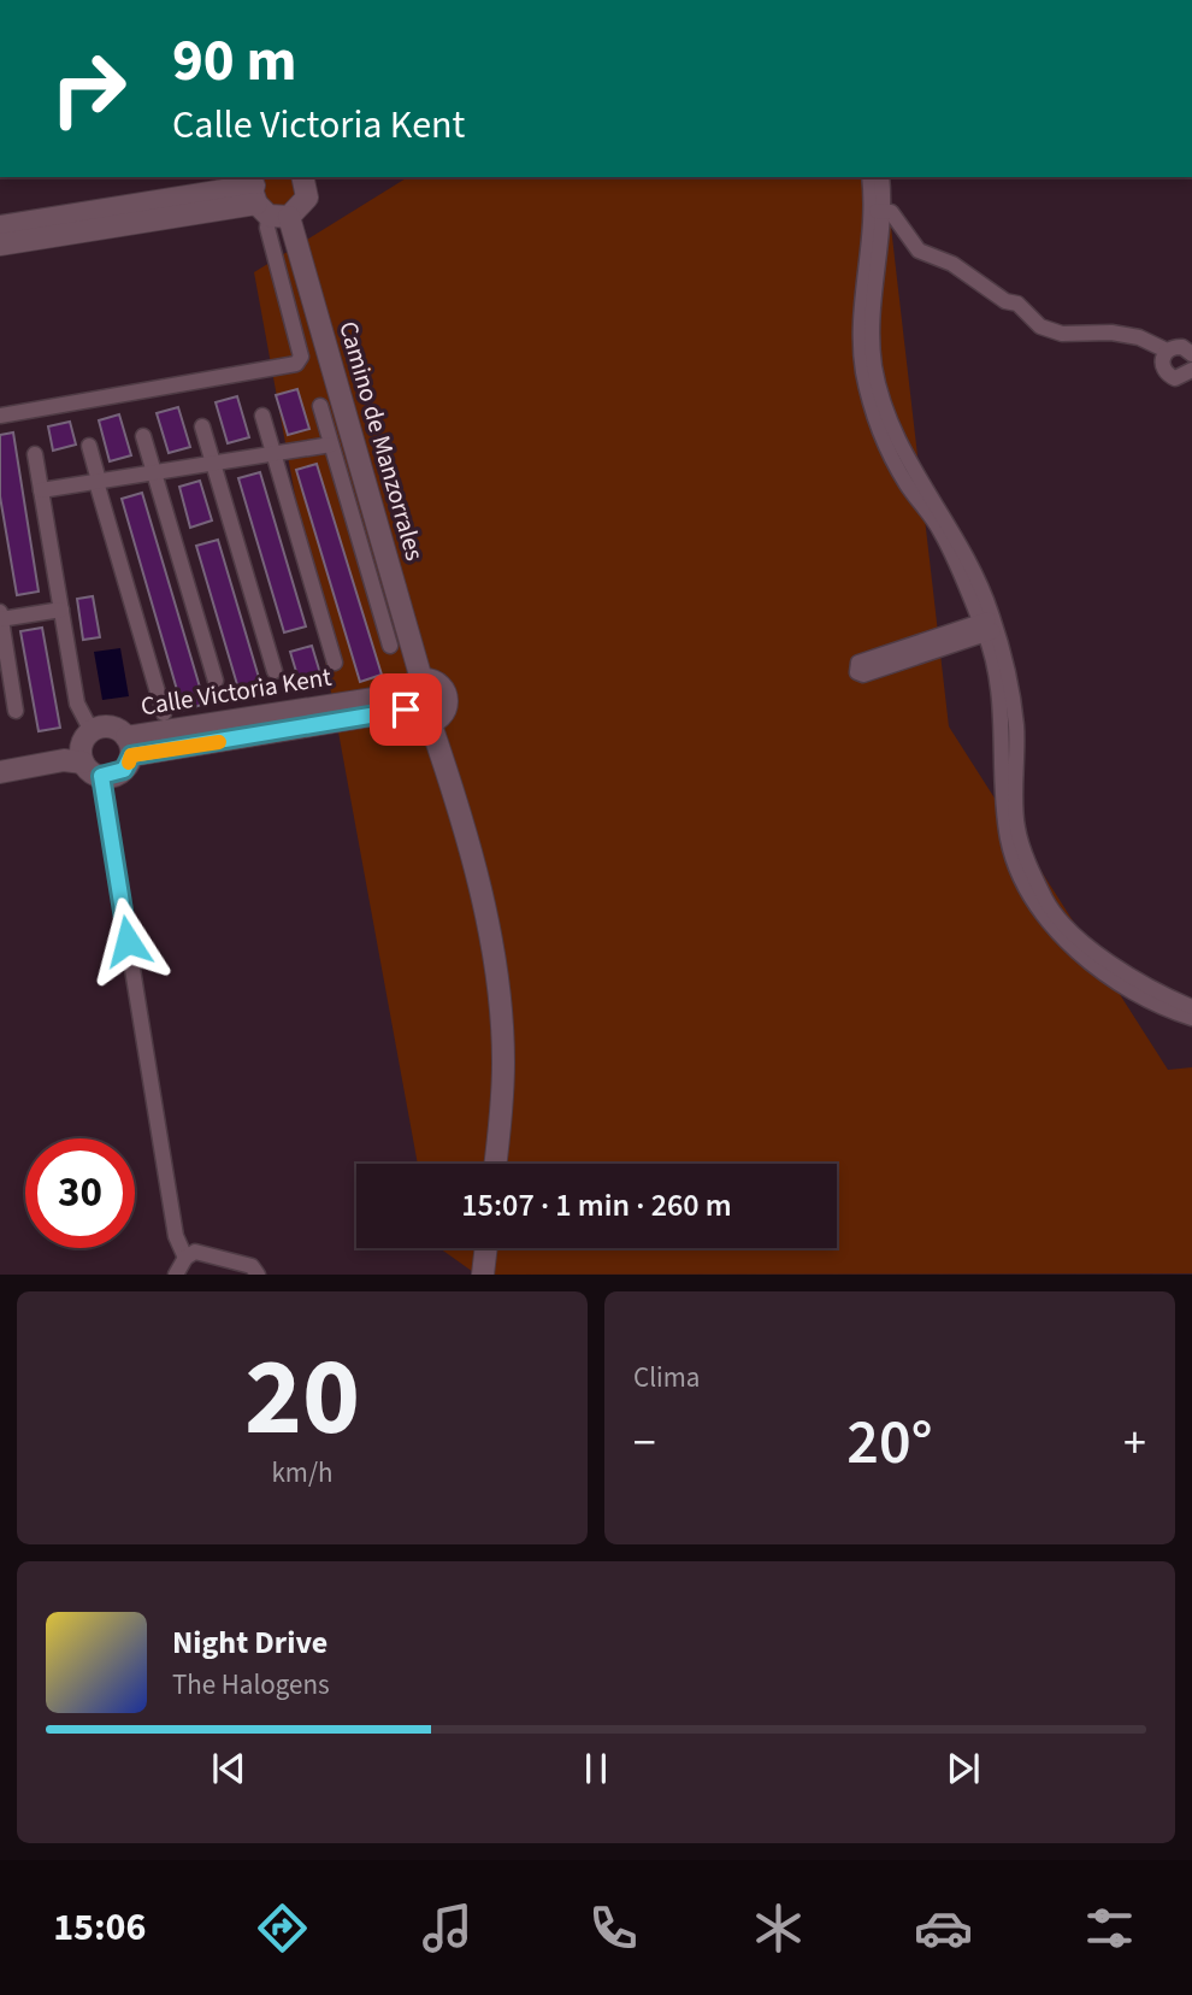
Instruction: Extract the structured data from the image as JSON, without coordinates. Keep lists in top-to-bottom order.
{
  "streets": {
    "street": ["Camino de Manzorrales", "Calle Victoria Kent"]
  },
  "crossings": [
    ["Camino de Manzorrales", "Calle Victoria Kent"]
  ],
  "page": {
    "turn": ["90 m", "Calle Victoria Kent"],
    "limit": "30",
    "trip": "15:07 · 1 min · 260 m",
    "tile": [
      ["20", "km/h"],
      "Clima"
    ],
    "heat": ["−", "20°", "+"],
    "song": ["Night Drive", "The Halogens"],
    "tabs": "15:06"
  }
}
